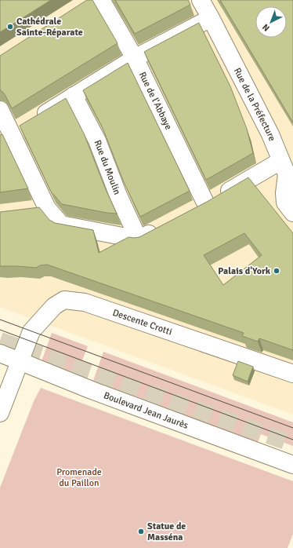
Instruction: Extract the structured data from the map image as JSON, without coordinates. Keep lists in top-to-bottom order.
{
  "streets": {
    "street": [
      "Rue de l'Abbaye",
      "Rue de la Préfecture",
      "Rue du Moulin",
      "Descente Crotti",
      "Boulevard Jean Jaurès"
    ]
  },
  "crossings": [
    ["Descente Crotti", "Boulevard Jean Jaurès"]
  ],
  "parks": ["Promenade du Paillon"],
  "places": ["Cathédrale Sainte-Réparate", "Palais d'York", "Statue de Masséna"],
  "north": "bottom left"
}
